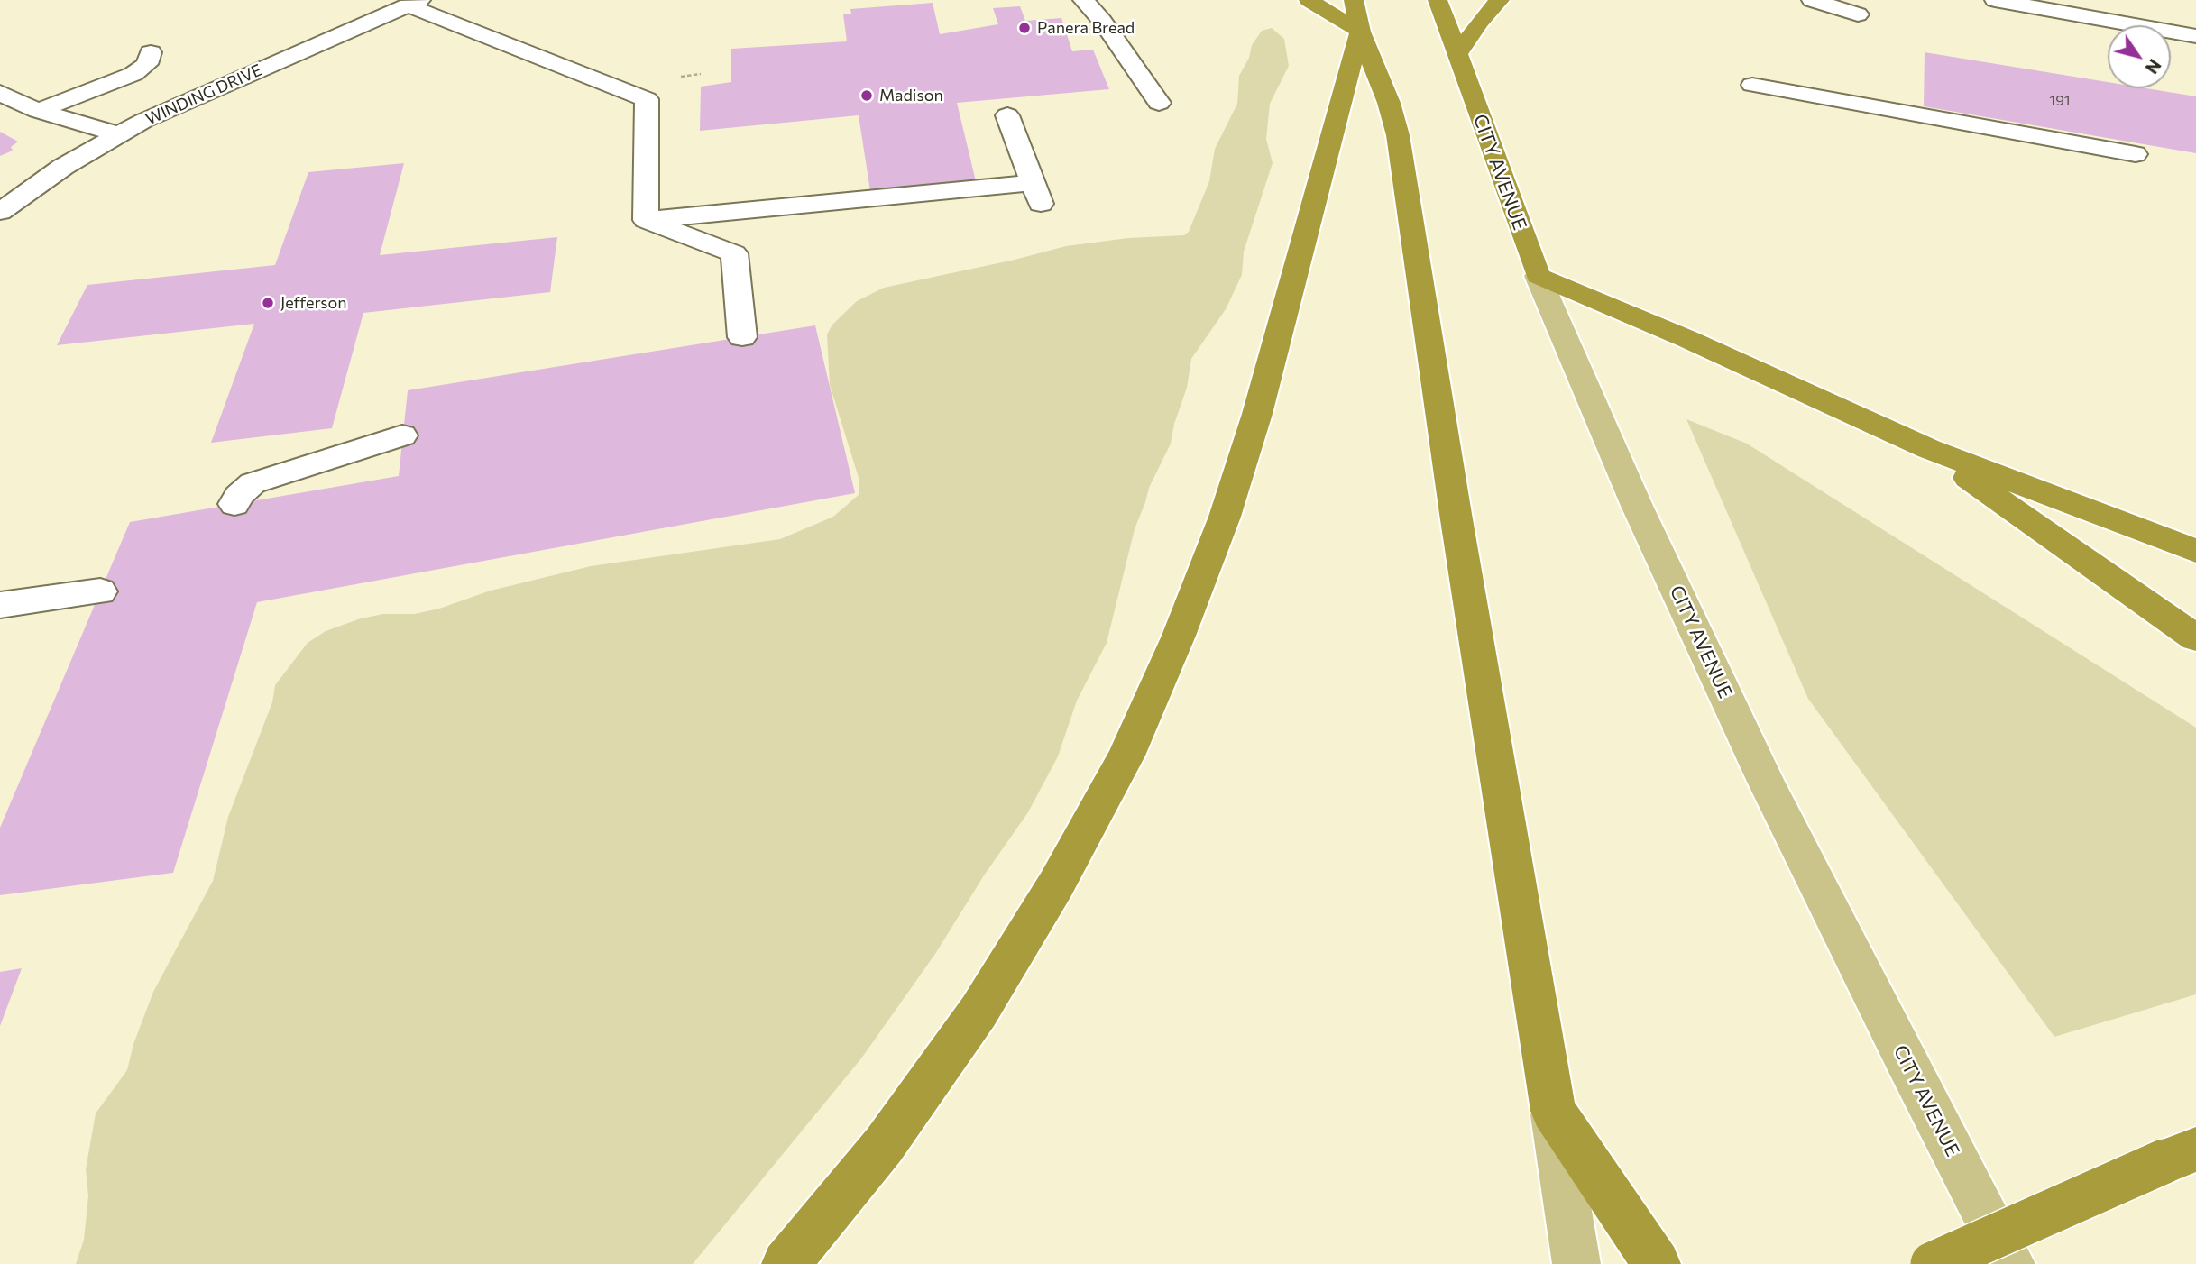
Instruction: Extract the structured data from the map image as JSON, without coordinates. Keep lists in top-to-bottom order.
{
  "streets": {
    "highway": ["CITY AVENUE"],
    "street": ["WINDING DRIVE"]
  },
  "places": ["Panera Bread", "Madison", "Jefferson"],
  "house_numbers": ["191"],
  "north": "bottom right"
}
